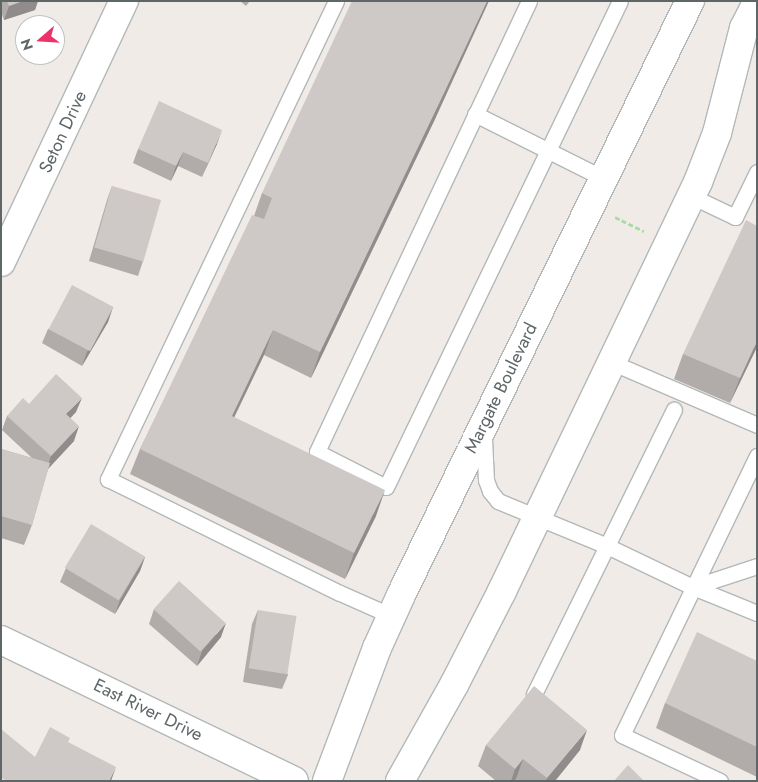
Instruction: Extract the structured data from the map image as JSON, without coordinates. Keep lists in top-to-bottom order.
{
  "streets": {
    "street": ["Seton Drive", "Margate Boulevard", "East River Drive"]
  },
  "north": "left"
}
